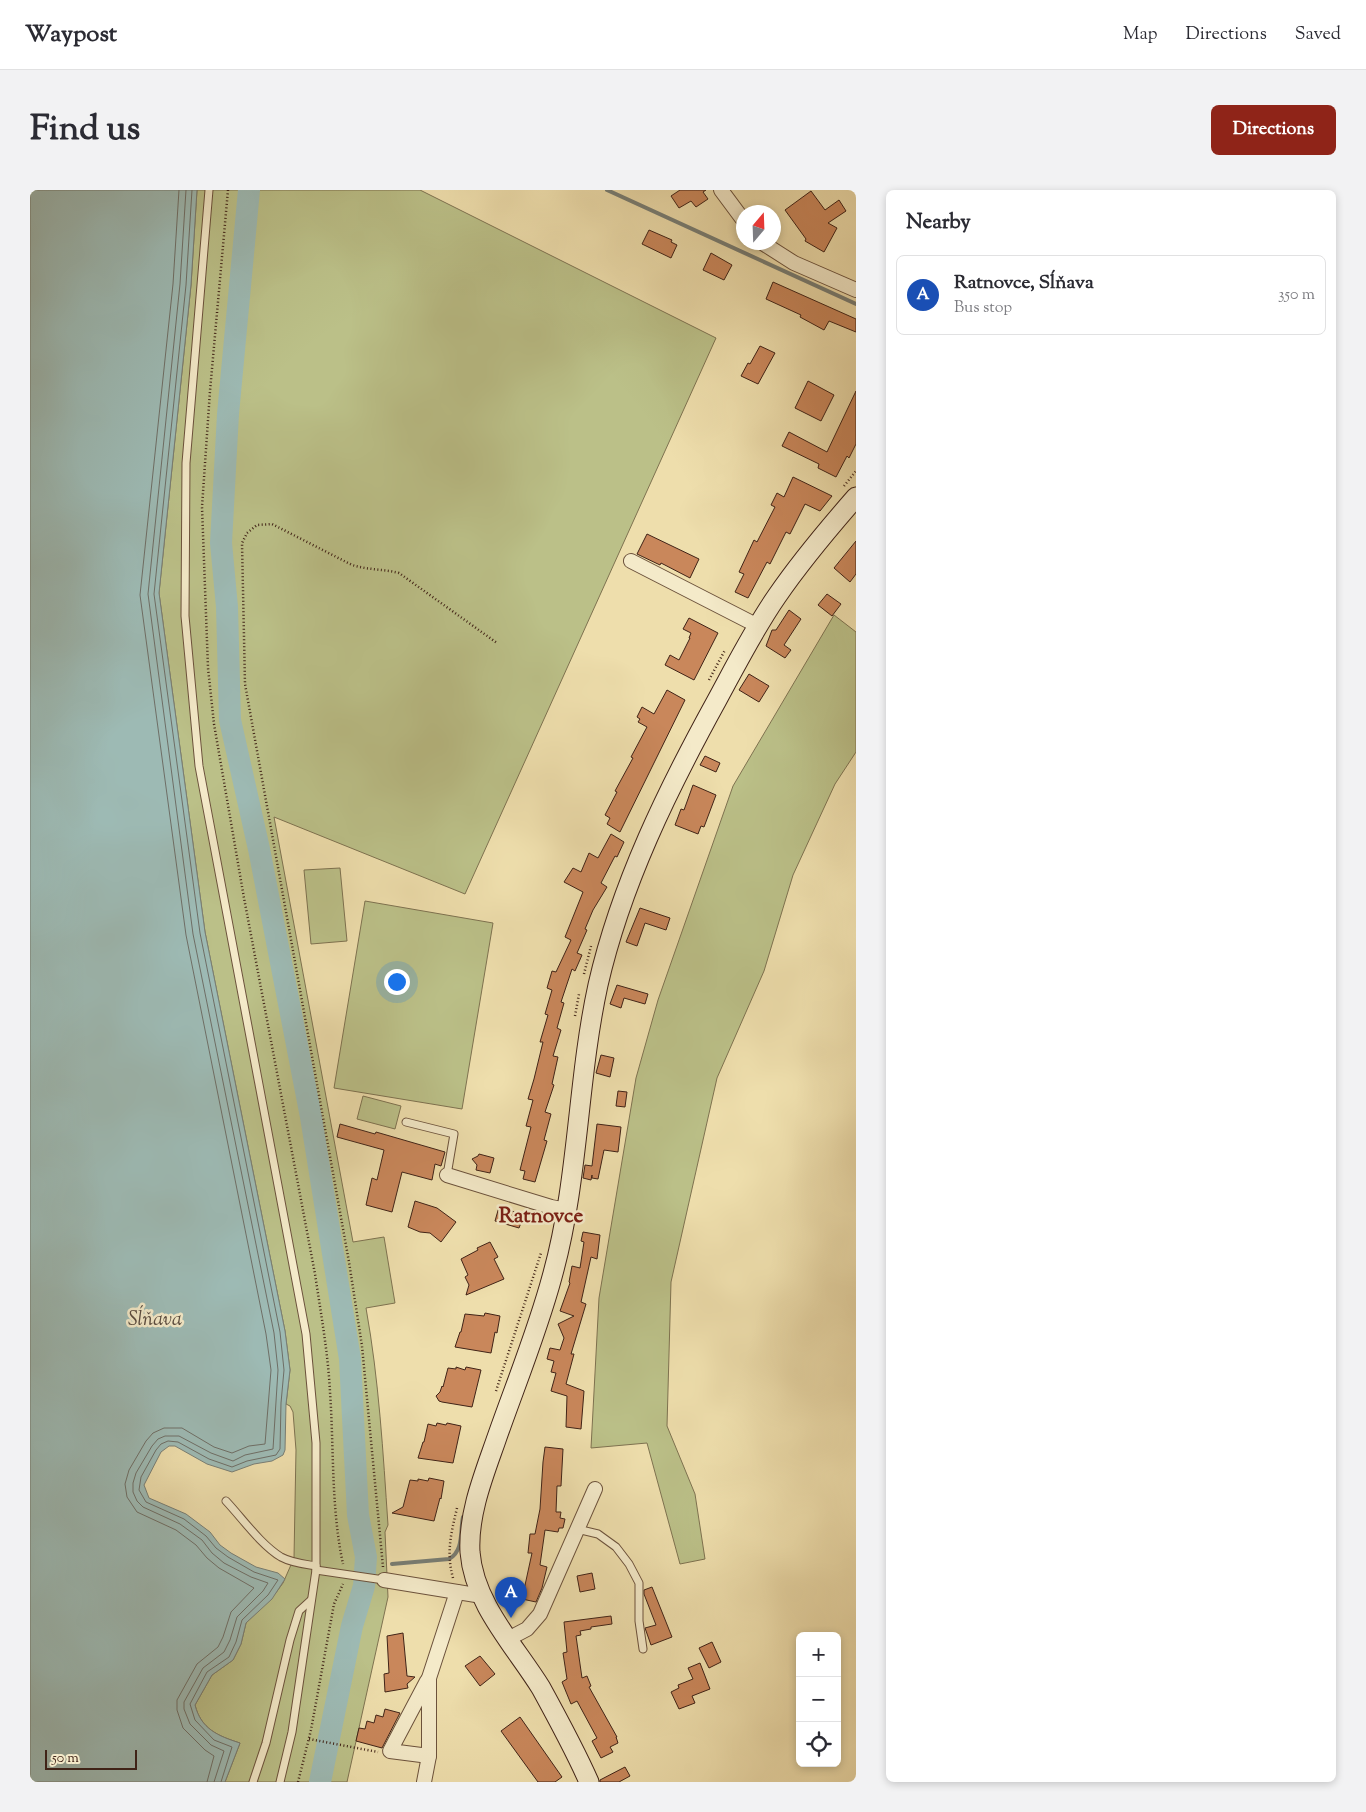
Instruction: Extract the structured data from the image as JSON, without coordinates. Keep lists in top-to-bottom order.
{
  "districts": ["Ratnovce"],
  "water": ["Sĺňava"],
  "scale_bar": "50 m",
  "north": "top",
  "page": {
    "header": "Waypost",
    "nav": ["Map", "Directions", "Saved"],
    "title": "Find us",
    "buttons": "Directions",
    "heading": "Nearby",
    "list": [
      {
        "mark": "A",
        "name": "Ratnovce, Sĺňava",
        "note": "Bus stop",
        "value": "350 m"
      }
    ],
    "pins": "A",
    "map_buttons": ["+", "−"],
    "scale": "50 m"
  }
}
